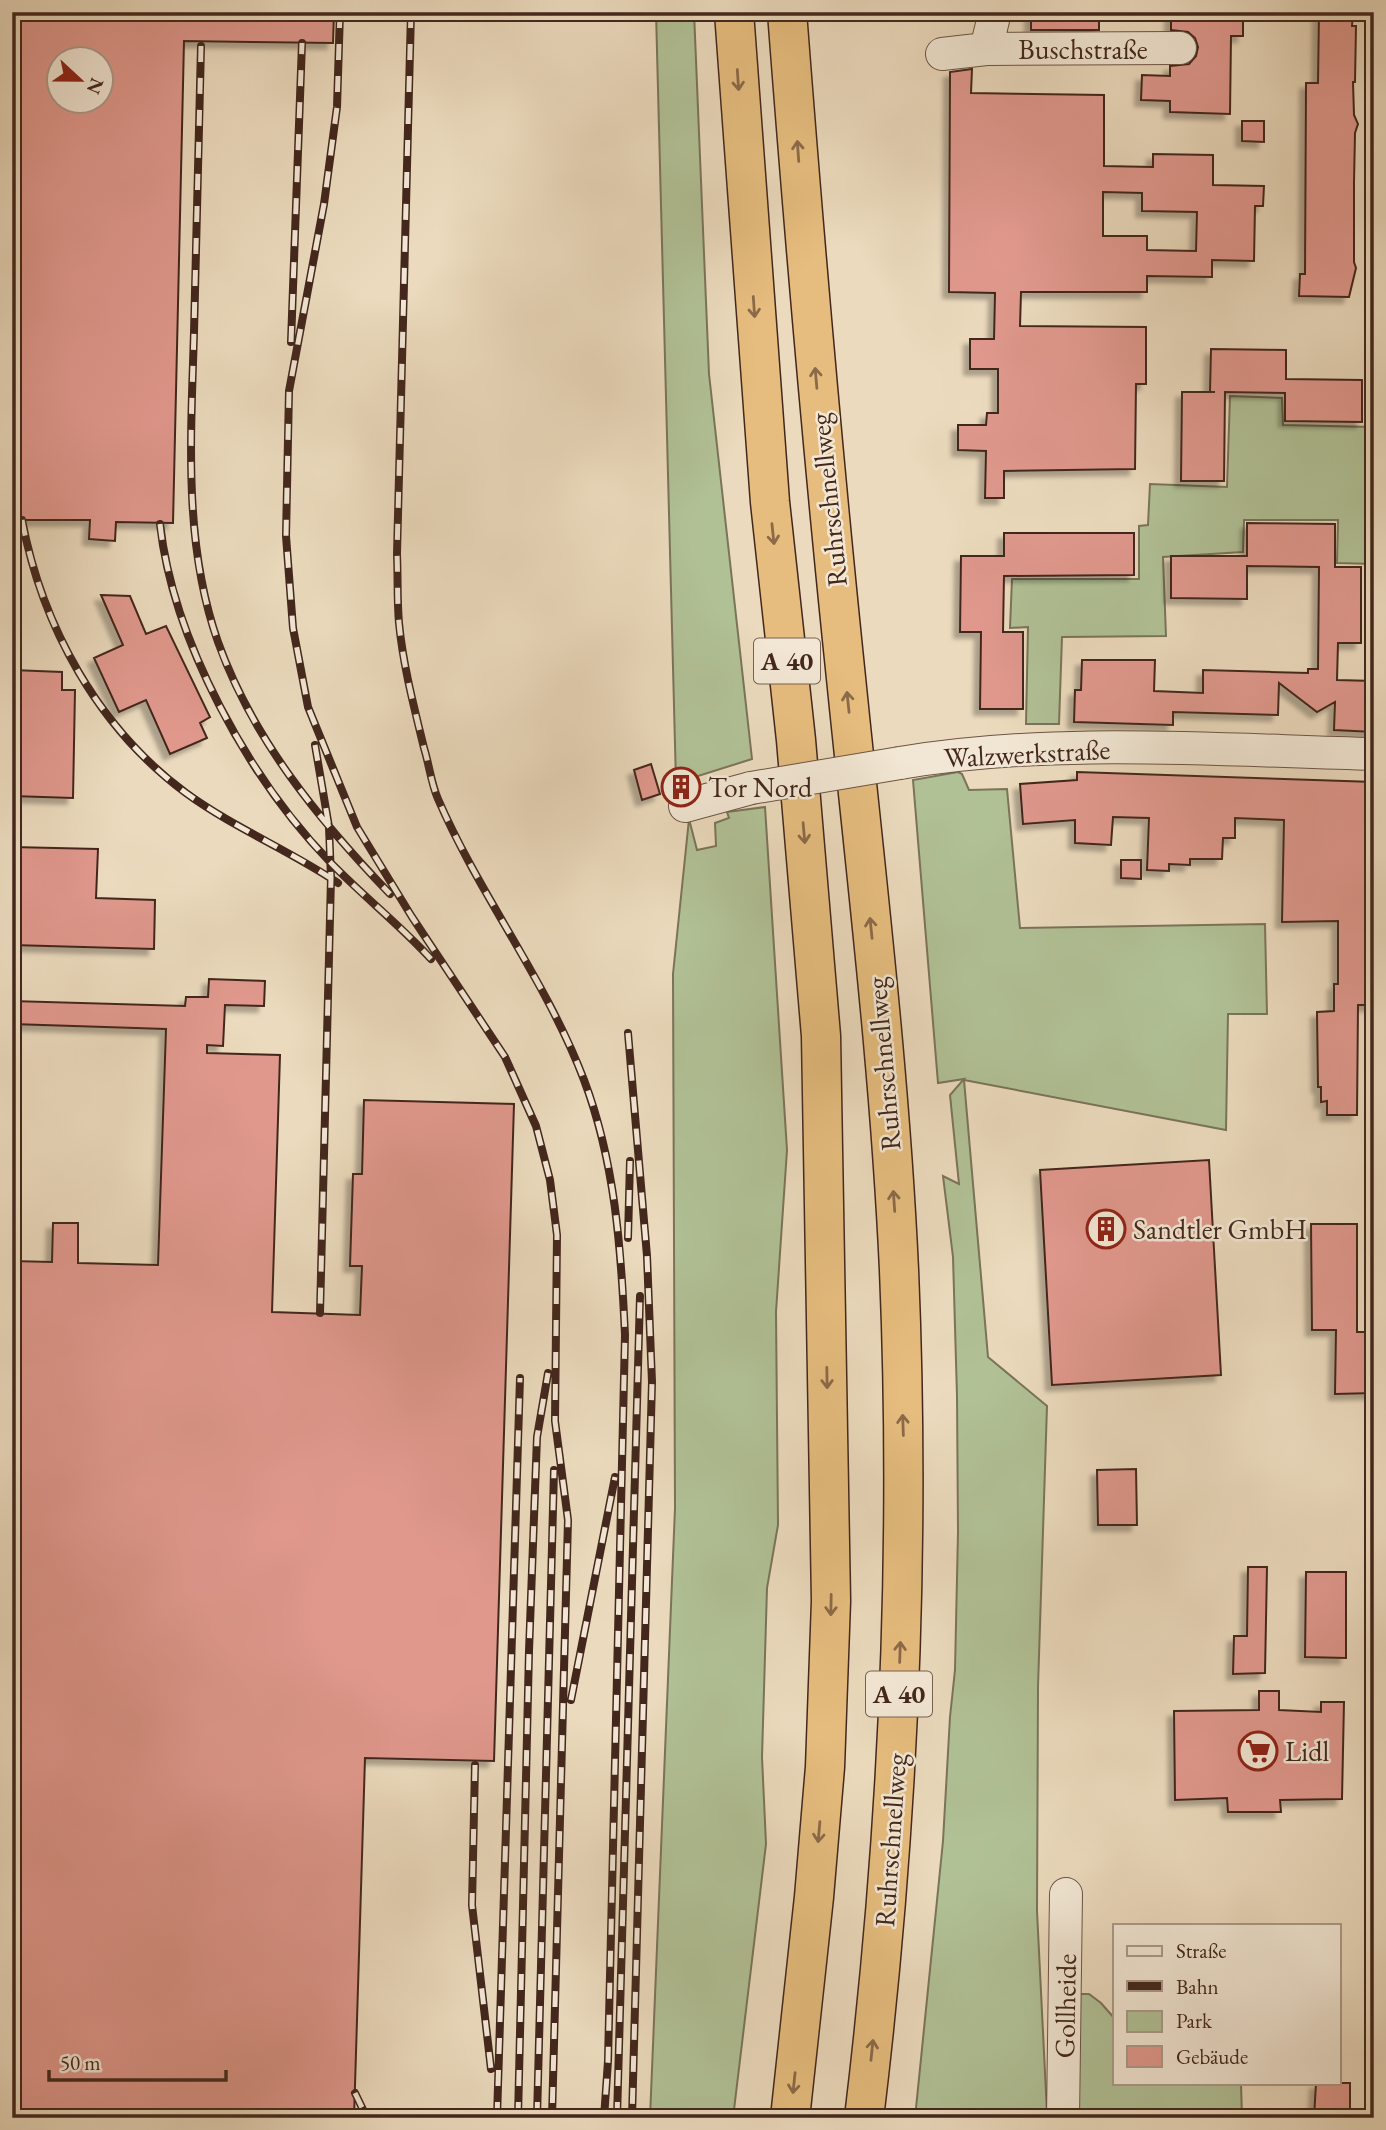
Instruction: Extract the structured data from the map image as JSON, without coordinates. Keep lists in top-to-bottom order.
{
  "streets": {
    "highway": ["Ruhrschnellweg", "A 40"],
    "street": ["Buschstraße", "Walzwerkstraße", "Gollheide"]
  },
  "places": {
    "building": ["Tor Nord", "Sandtler GmbH"],
    "supermarket": ["Lidl"]
  },
  "legend": [
    "Straße",
    "Bahn",
    "Park",
    "Gebäude"
  ],
  "scale_bar": "50 m",
  "north": "right"
}
